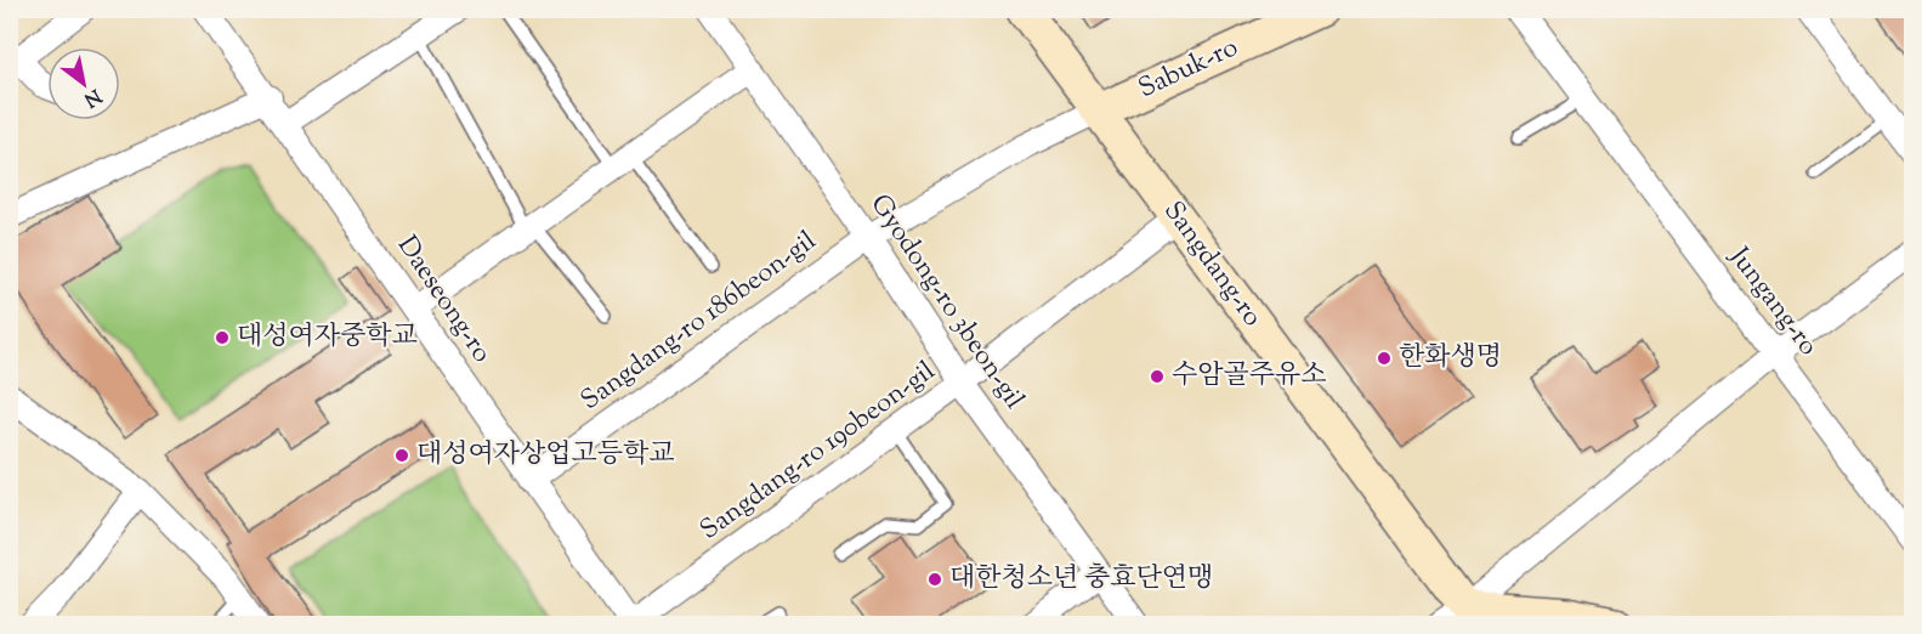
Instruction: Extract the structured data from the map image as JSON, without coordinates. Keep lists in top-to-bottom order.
{
  "streets": {
    "main road": ["Sabuk-ro", "Sangdang-ro"],
    "street": [
      "Daeseong-ro",
      "Gyodong-ro 3beon-gil",
      "Jungang-ro",
      "Sangdang-ro 186beon-gil",
      "Sangdang-ro 190beon-gil"
    ]
  },
  "crossings": [
    ["Sabuk-ro", "Sangdang-ro"],
    ["Sabuk-ro", "Sangdang-ro 186beon-gil"],
    ["Sangdang-ro", "Sangdang-ro 186beon-gil"],
    ["Sangdang-ro", "Sangdang-ro 190beon-gil"],
    ["Daeseong-ro", "Sangdang-ro 186beon-gil"],
    ["Daeseong-ro", "Sangdang-ro 190beon-gil"],
    ["Gyodong-ro 3beon-gil", "Sangdang-ro 186beon-gil"],
    ["Gyodong-ro 3beon-gil", "Sangdang-ro 190beon-gil"]
  ],
  "places": [
    "대성여자중학교",
    "한화생명",
    "수암골주유소",
    "대성여자상업고등학교",
    "대한청소년 충효단연맹"
  ],
  "north": "bottom right"
}
